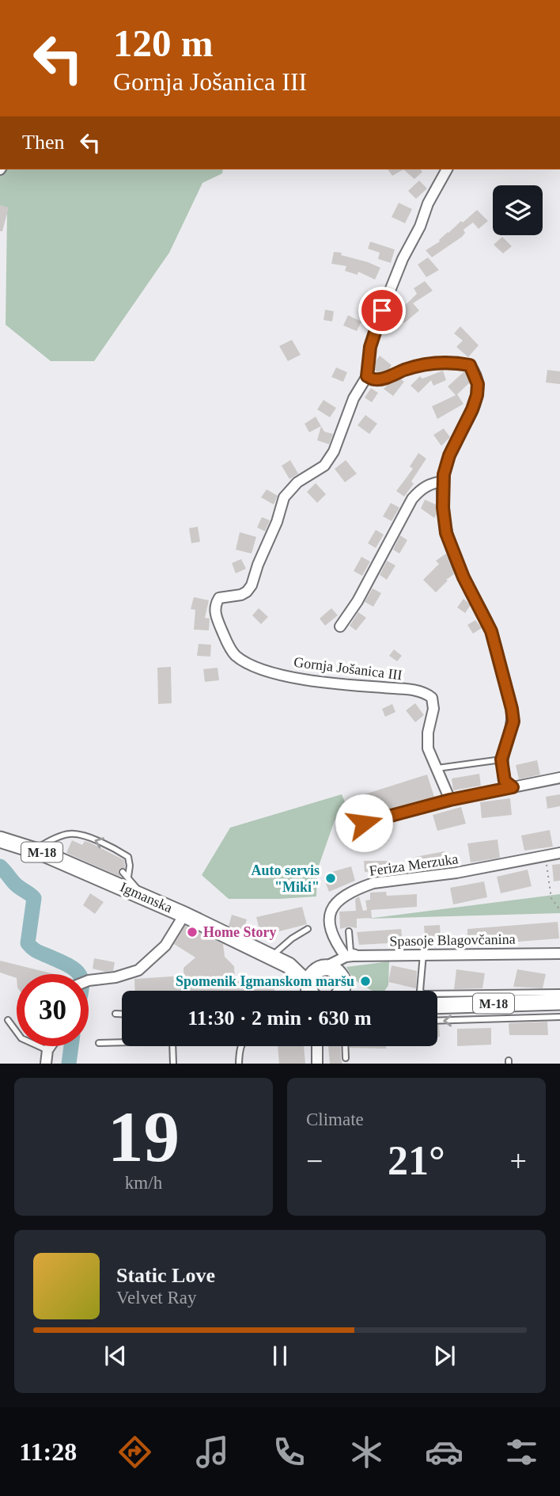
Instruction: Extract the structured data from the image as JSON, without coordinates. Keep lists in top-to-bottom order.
{
  "streets": {
    "main road": ["M-18", "Igmanska"],
    "street": ["Gornja Jošanica III", "Feriza Merzuka", "Spasoje Blagovčanina"]
  },
  "crossings": [
    ["M-18", "Igmanska"],
    ["Feriza Merzuka", "Spasoje Blagovčanina"]
  ],
  "places": ["Auto servis \"Miki\"", "Home Story", "Spomenik Igmanskom maršu"],
  "page": {
    "turn": ["120 m", "Gornja Jošanica III"],
    "then": "Then",
    "limit": "30",
    "trip": "11:30 · 2 min · 630 m",
    "tile": [
      ["19", "km/h"],
      "Climate"
    ],
    "heat": ["−", "21°", "+"],
    "song": ["Static Love", "Velvet Ray"],
    "tabs": "11:28"
  }
}
